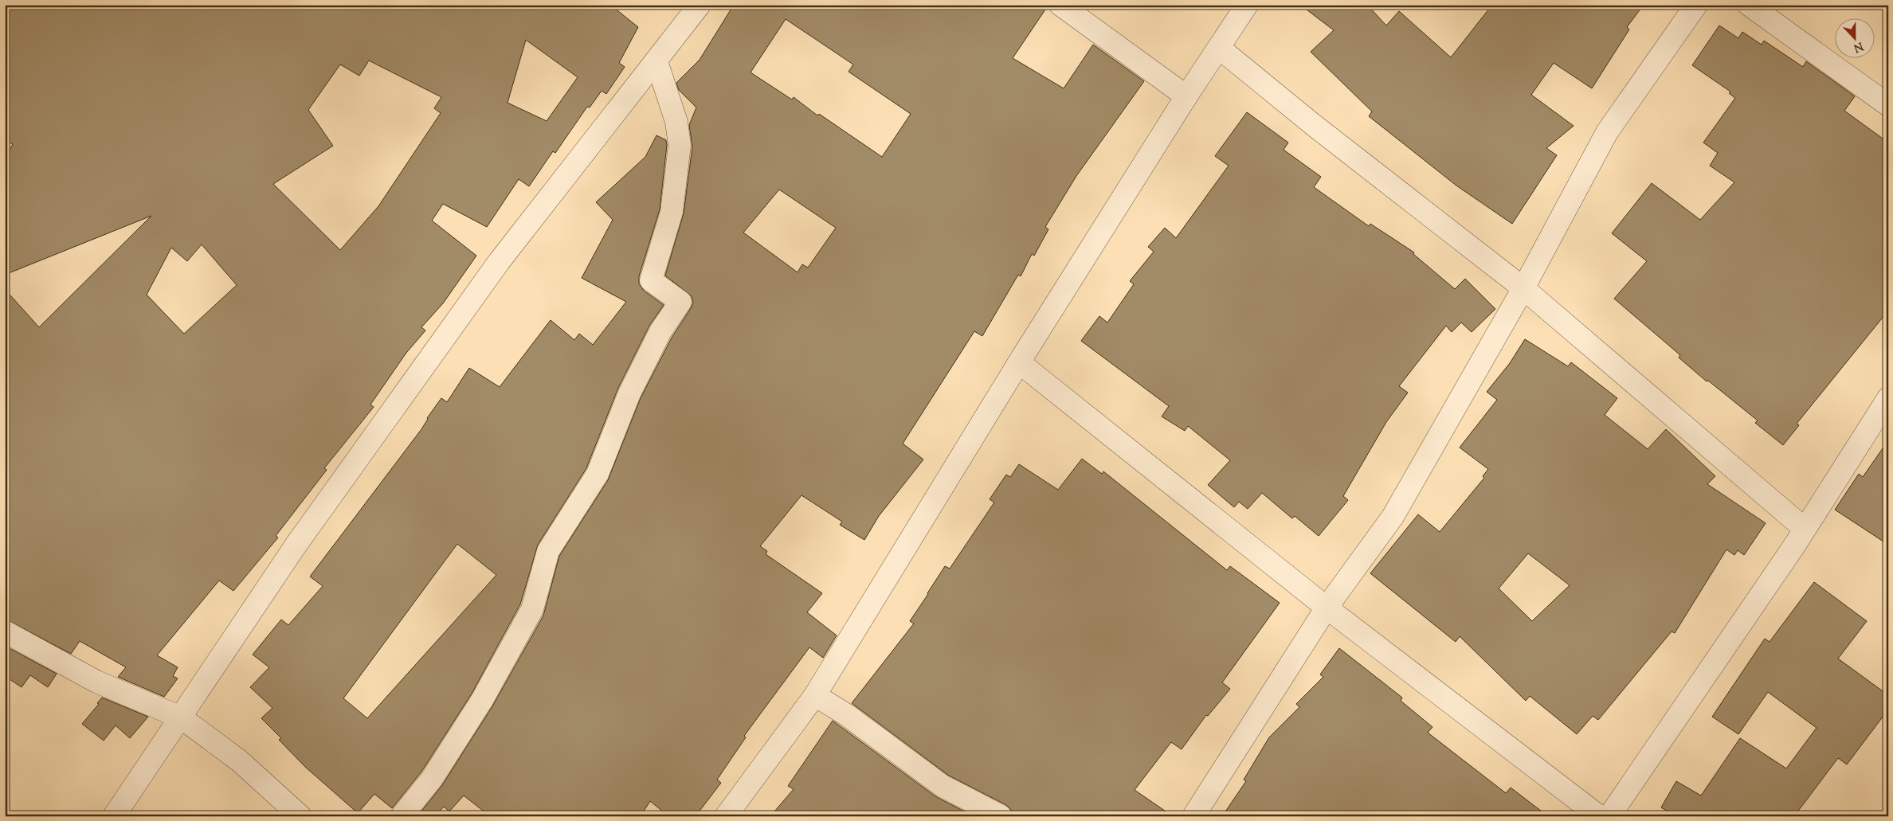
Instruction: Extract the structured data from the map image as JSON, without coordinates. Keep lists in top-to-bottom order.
{
  "north": "bottom"
}
